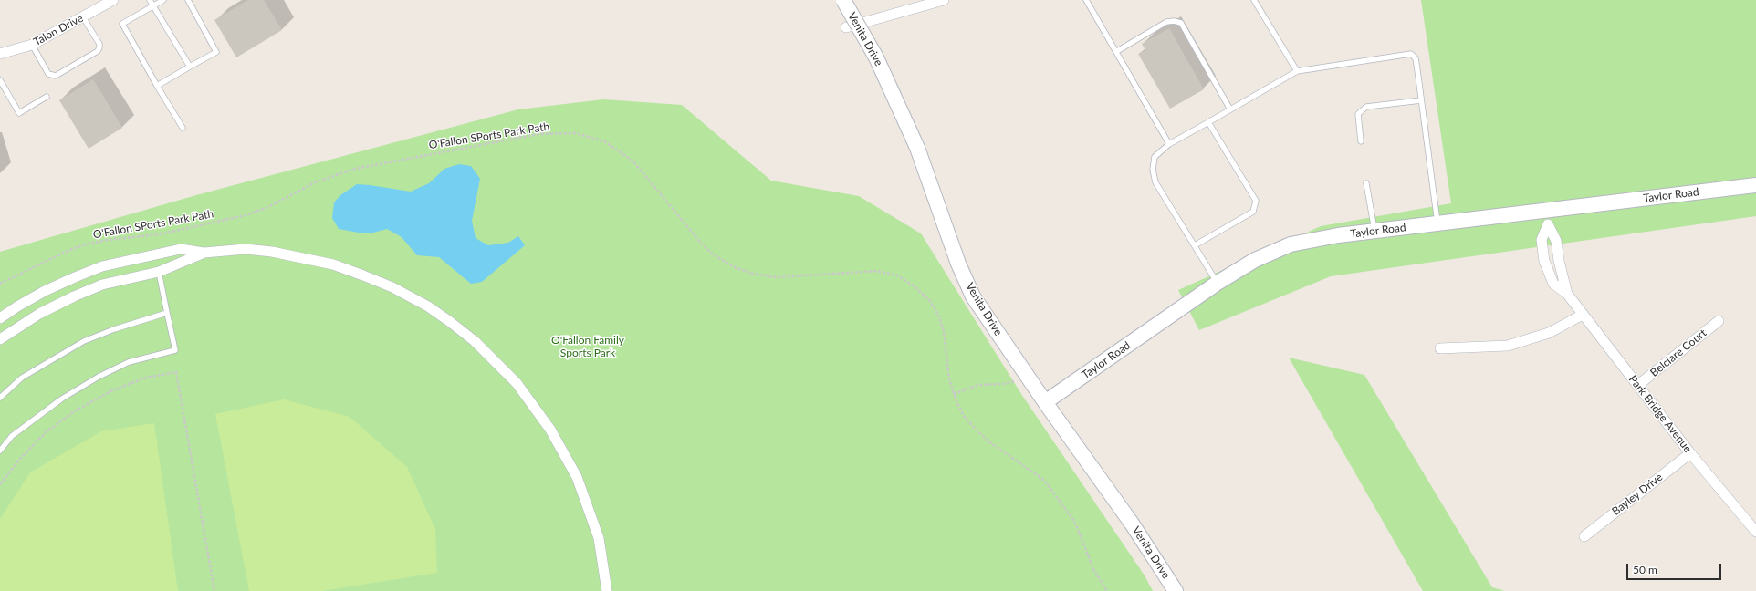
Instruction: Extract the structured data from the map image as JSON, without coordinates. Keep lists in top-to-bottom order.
{
  "streets": {
    "street": [
      "Talon Drive",
      "Venita Drive",
      "Taylor Road",
      "Belclare Court",
      "Park Bridge Avenue",
      "Bayley Drive"
    ],
    "path": ["O'Fallon SPorts Park Path"]
  },
  "crossings": [
    ["Venita Drive", "Taylor Road"],
    ["Taylor Road", "Park Bridge Avenue"],
    ["Belclare Court", "Park Bridge Avenue"],
    ["Park Bridge Avenue", "Bayley Drive"]
  ],
  "parks": ["O'Fallon Family Sports Park"],
  "scale_bar": "50 m"
}
